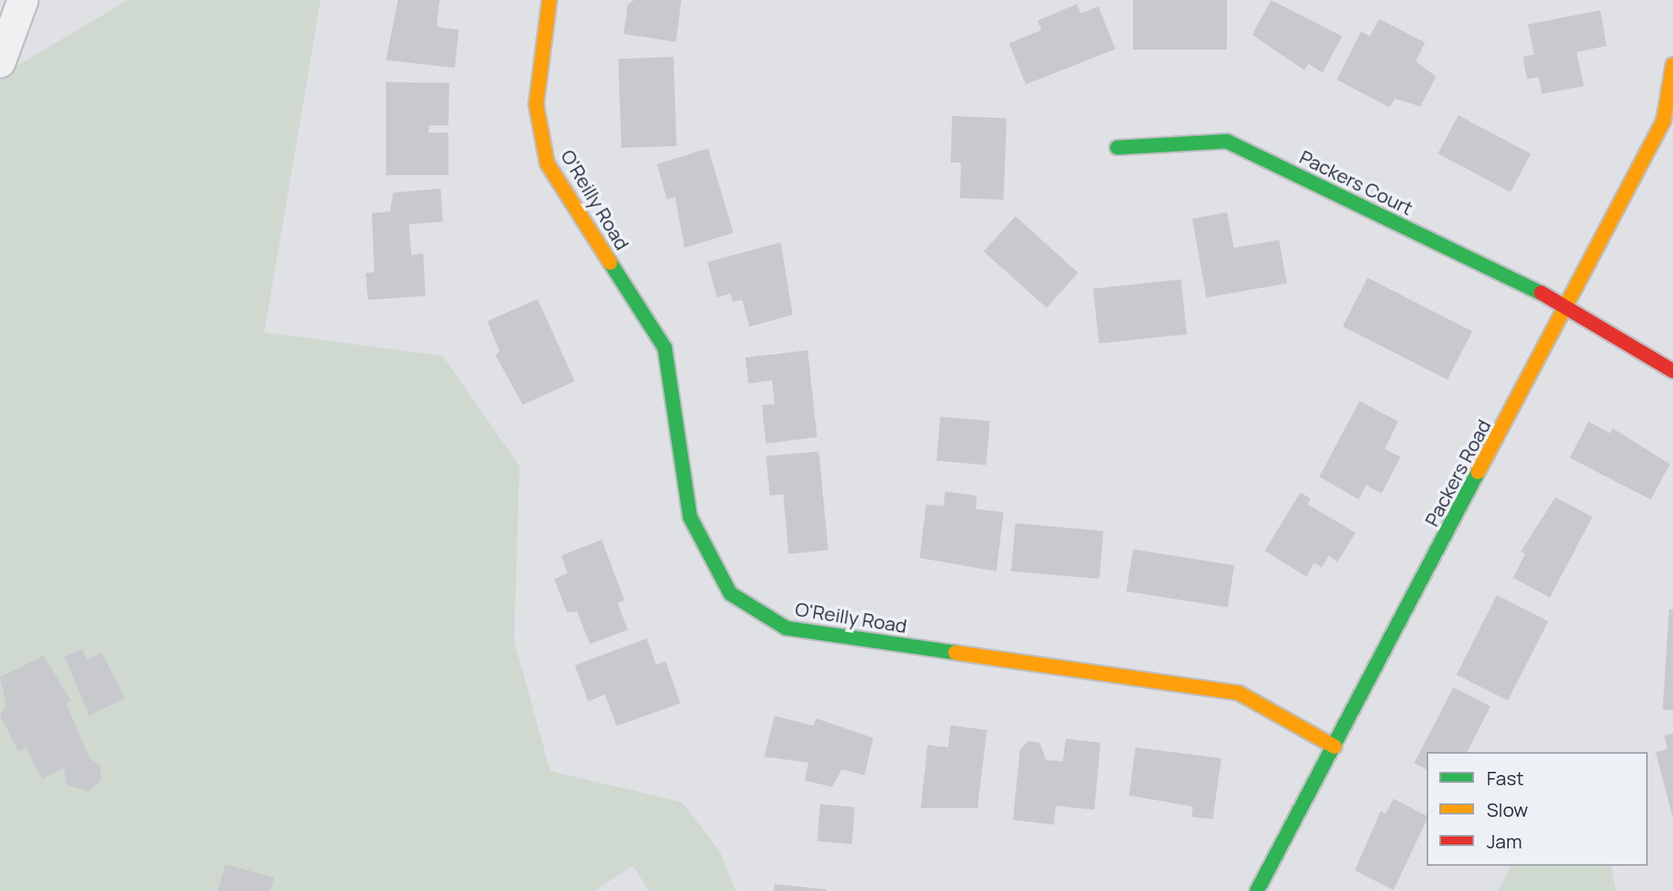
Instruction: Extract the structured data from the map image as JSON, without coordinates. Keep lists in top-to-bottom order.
{
  "streets": {
    "street": ["Packers Court", "O'Reilly Road", "Packers Road"]
  },
  "crossings": [
    ["Packers Court", "Packers Road"],
    ["O'Reilly Road", "Packers Road"]
  ],
  "legend": ["Fast", "Slow", "Jam"]
}
